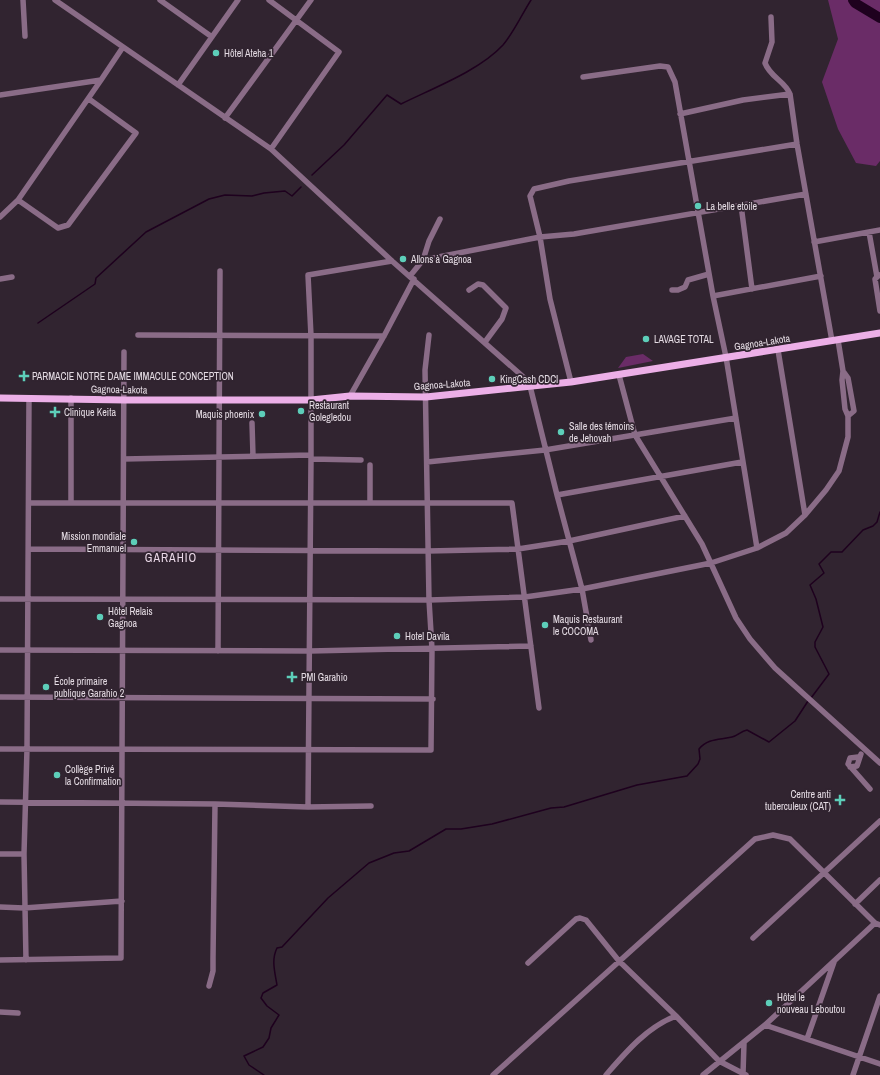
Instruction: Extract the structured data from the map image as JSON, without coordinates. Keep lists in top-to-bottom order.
{
  "streets": {
    "main road": ["Gagnoa-Lakota"]
  },
  "districts": ["GARAHIO"],
  "places": {
    "other": [
      "Hôtel Ateha 1",
      "La belle etoile",
      "Allons à Gagnoa",
      "LAVAGE TOTAL",
      "KingCash CDCI",
      "Restaurant Golegledou",
      "Maquis phoenix",
      "Salle des témoins de Jehovah",
      "Mission mondiale Emmanuel",
      "Hôtel Relais Gagnoa",
      "Maquis Restaurant le COCOMA",
      "Hotel Davila",
      "École primaire publique Garahio 2",
      "Collège Privé la Confirmation",
      "Hôtel le nouveau Leboutou"
    ],
    "health": [
      "PARMACIE NOTRE DAME IMMACULE CONCEPTION",
      "Clinique Keita",
      "PMI Garahio",
      "Centre anti tuberculeux (CAT)"
    ]
  }
}
